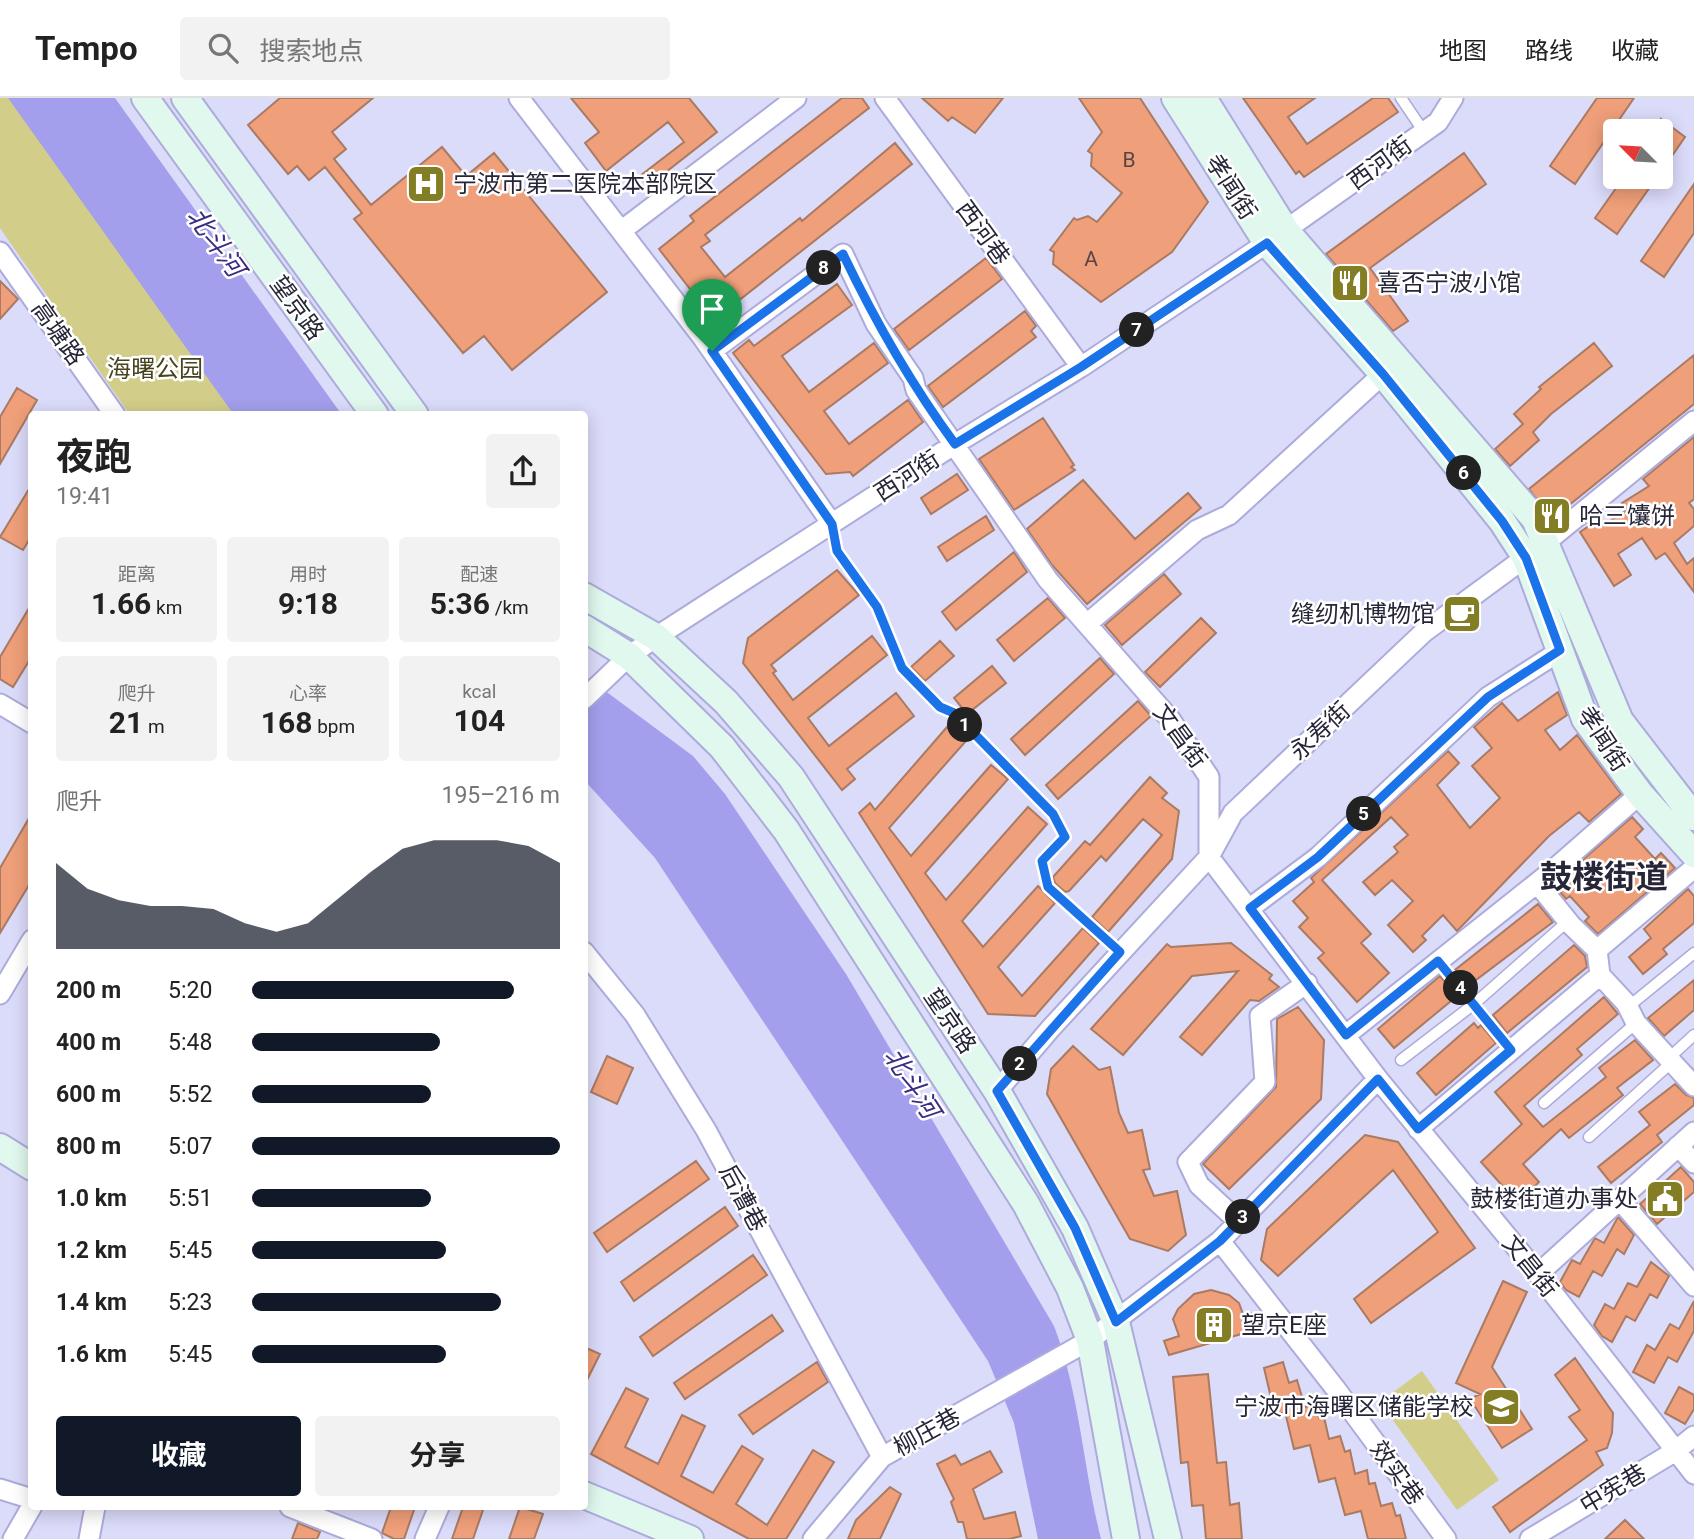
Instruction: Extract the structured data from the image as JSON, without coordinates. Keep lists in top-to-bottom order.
{
  "streets": {
    "main road": ["孝闻街", "望京路"],
    "street": [
      "西河街",
      "西河巷",
      "高塘路",
      "永寿街",
      "文昌街",
      "后漕巷",
      "柳庄巷",
      "效实巷",
      "中宪巷"
    ]
  },
  "crossings": [
    ["西河街", "孝闻街"],
    ["西河街", "西河巷"],
    ["西河街", "望京路"],
    ["西河街", "文昌街"],
    ["孝闻街", "永寿街"],
    ["望京路", "永寿街"],
    ["望京路", "柳庄巷"],
    ["永寿街", "文昌街"],
    ["文昌街", "柳庄巷"],
    ["文昌街", "中宪巷"],
    ["后漕巷", "柳庄巷"],
    ["柳庄巷", "效实巷"]
  ],
  "districts": ["鼓楼街道"],
  "water": ["北斗河"],
  "parks": ["海曙公园"],
  "places": {
    "hospital": ["宁波市第二医院本部院区"],
    "restaurant": ["喜否宁波小馆", "哈三馕饼"],
    "cafe": ["缝纫机博物馆"],
    "public building": ["鼓楼街道办事处"],
    "building": ["望京E座"],
    "school or university": ["宁波市海曙区储能学校"]
  },
  "house_numbers": ["B", "A"],
  "north": "top left",
  "page": {
    "header": "Tempo",
    "search": "搜索地点",
    "nav": ["地图", "路线", "收藏"],
    "pins": [
      "8",
      "7",
      "6",
      "1",
      "5",
      "4",
      "2",
      "3"
    ],
    "heading": ["夜跑", "19:41"],
    "stats": [
      ["距离", "1.66 km"],
      ["用时", "9:18"],
      ["配速", "5:36 /km"],
      ["爬升", "21 m"],
      ["心率", "168 bpm"],
      ["kcal", "104"]
    ],
    "chart": ["爬升", "195–216 m"],
    "list": [
      {
        "name": "200 m",
        "note": "5:20"
      },
      {
        "name": "400 m",
        "note": "5:48"
      },
      {
        "name": "600 m",
        "note": "5:52"
      },
      {
        "name": "800 m",
        "note": "5:07"
      },
      {
        "name": "1.0 km",
        "note": "5:51"
      },
      {
        "name": "1.2 km",
        "note": "5:45"
      },
      {
        "name": "1.4 km",
        "note": "5:23"
      },
      {
        "name": "1.6 km",
        "note": "5:45"
      }
    ],
    "buttons": ["收藏", "分享"]
  }
}
